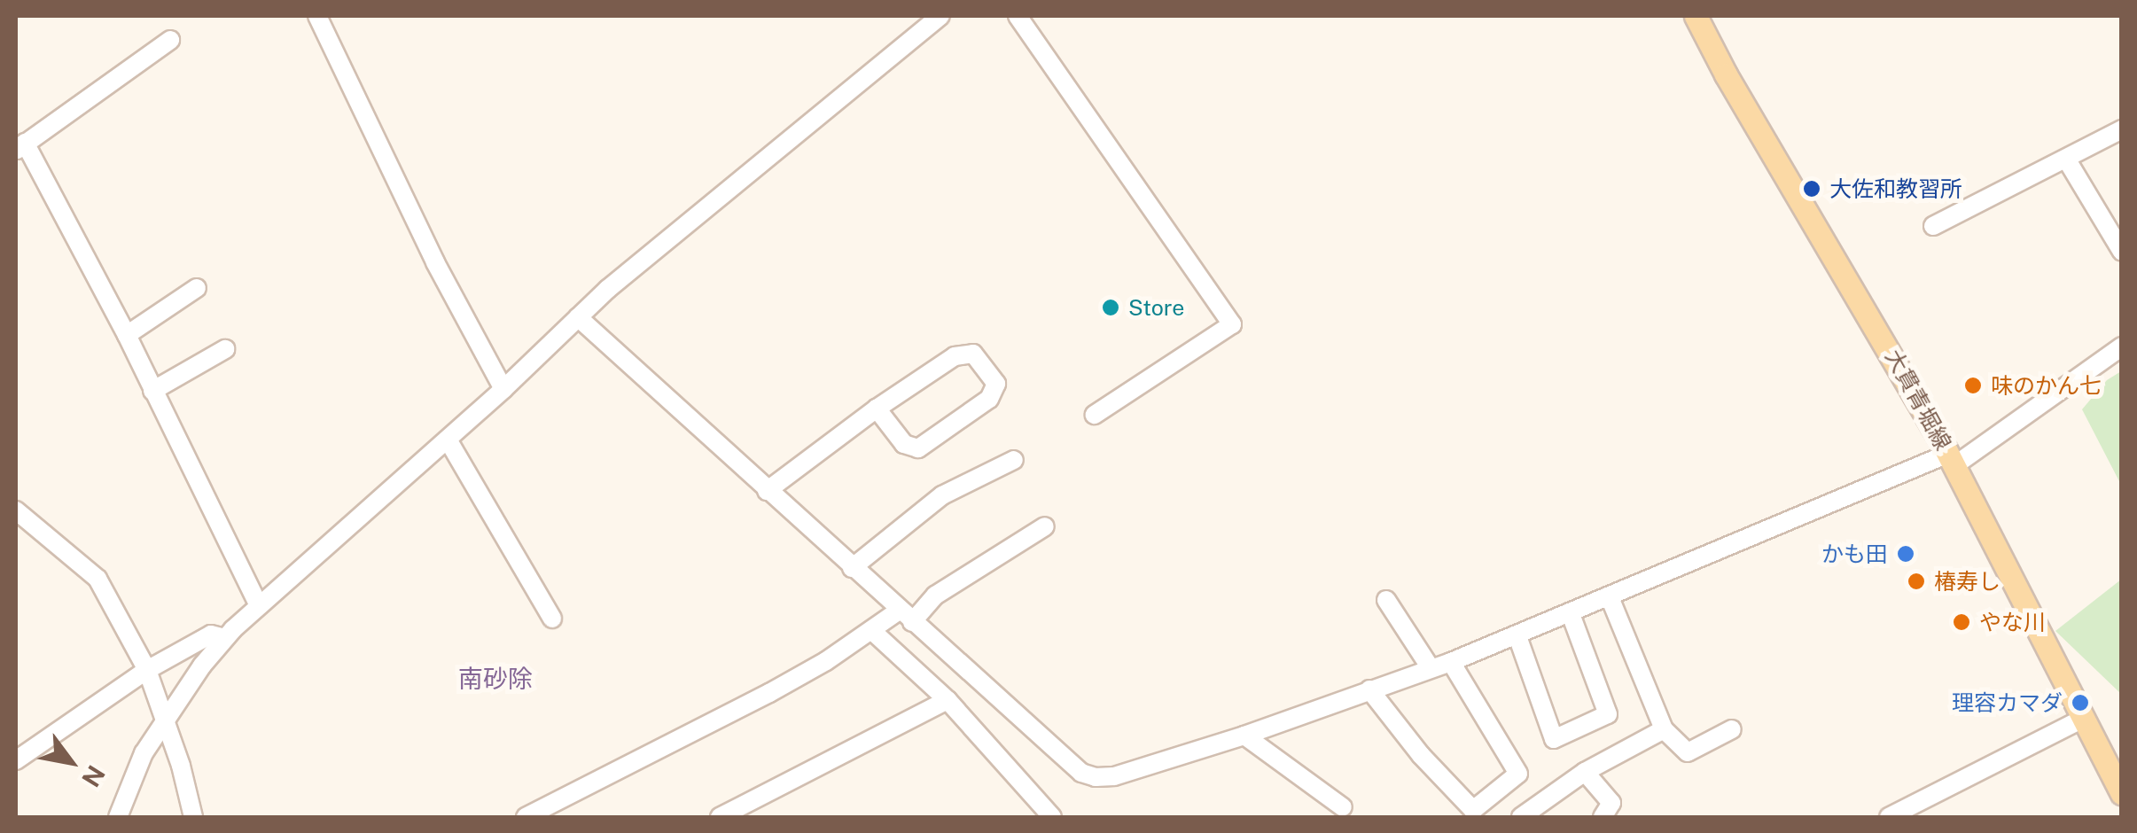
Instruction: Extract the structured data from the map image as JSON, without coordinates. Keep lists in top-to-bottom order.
{
  "streets": {
    "main road": ["大貫青堀線"]
  },
  "districts": ["南砂除"],
  "places": [
    "大佐和教習所",
    "Store",
    "味のかん七",
    "かも田",
    "椿寿し",
    "やな川",
    "理容カマダ"
  ],
  "north": "bottom right"
}
